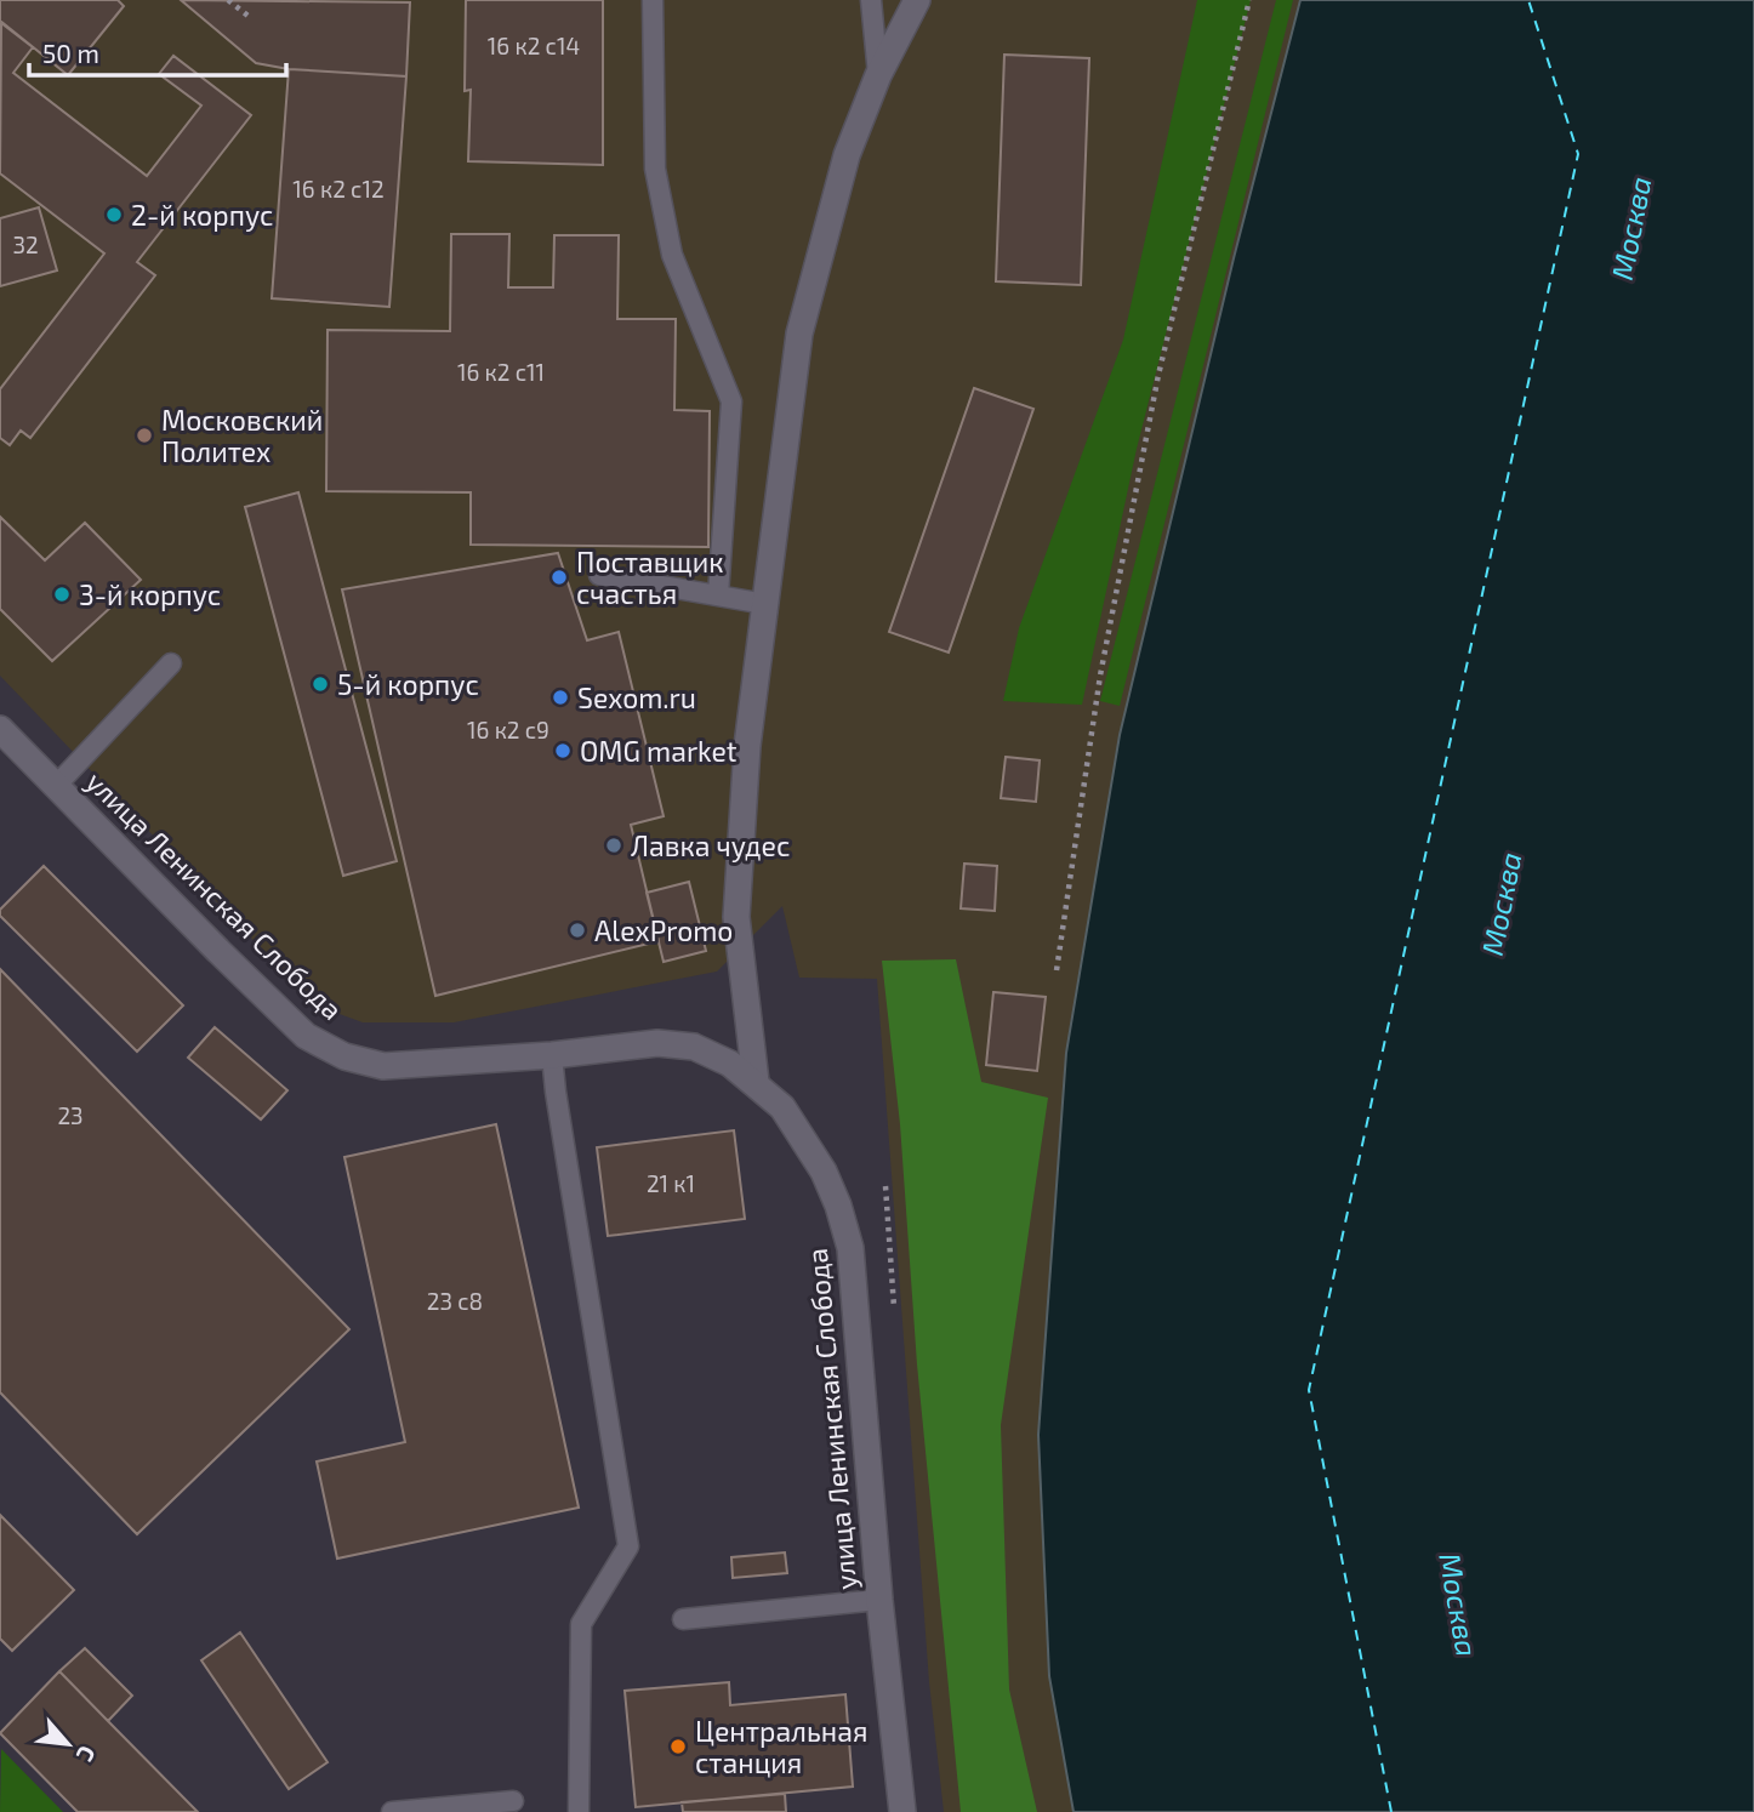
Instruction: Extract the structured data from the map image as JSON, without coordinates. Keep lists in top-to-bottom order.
{
  "streets": {
    "street": ["улица Ленинская Слобода"]
  },
  "water": ["Москва"],
  "places": [
    "2-й корпус",
    "Московский Политех",
    "Поставщик счастья",
    "3-й корпус",
    "5-й корпус",
    "Sexom.ru",
    "OMG market",
    "Лавка чудес",
    "AlexPromo",
    "Центральная станция"
  ],
  "house_numbers": [
    "16 к2 с14",
    "16 к2 с12",
    "32",
    "16 к2 с11",
    "16 к2 с9",
    "23",
    "21 к1",
    "23 c8"
  ],
  "scale_bar": "50 m",
  "north": "bottom right"
}
